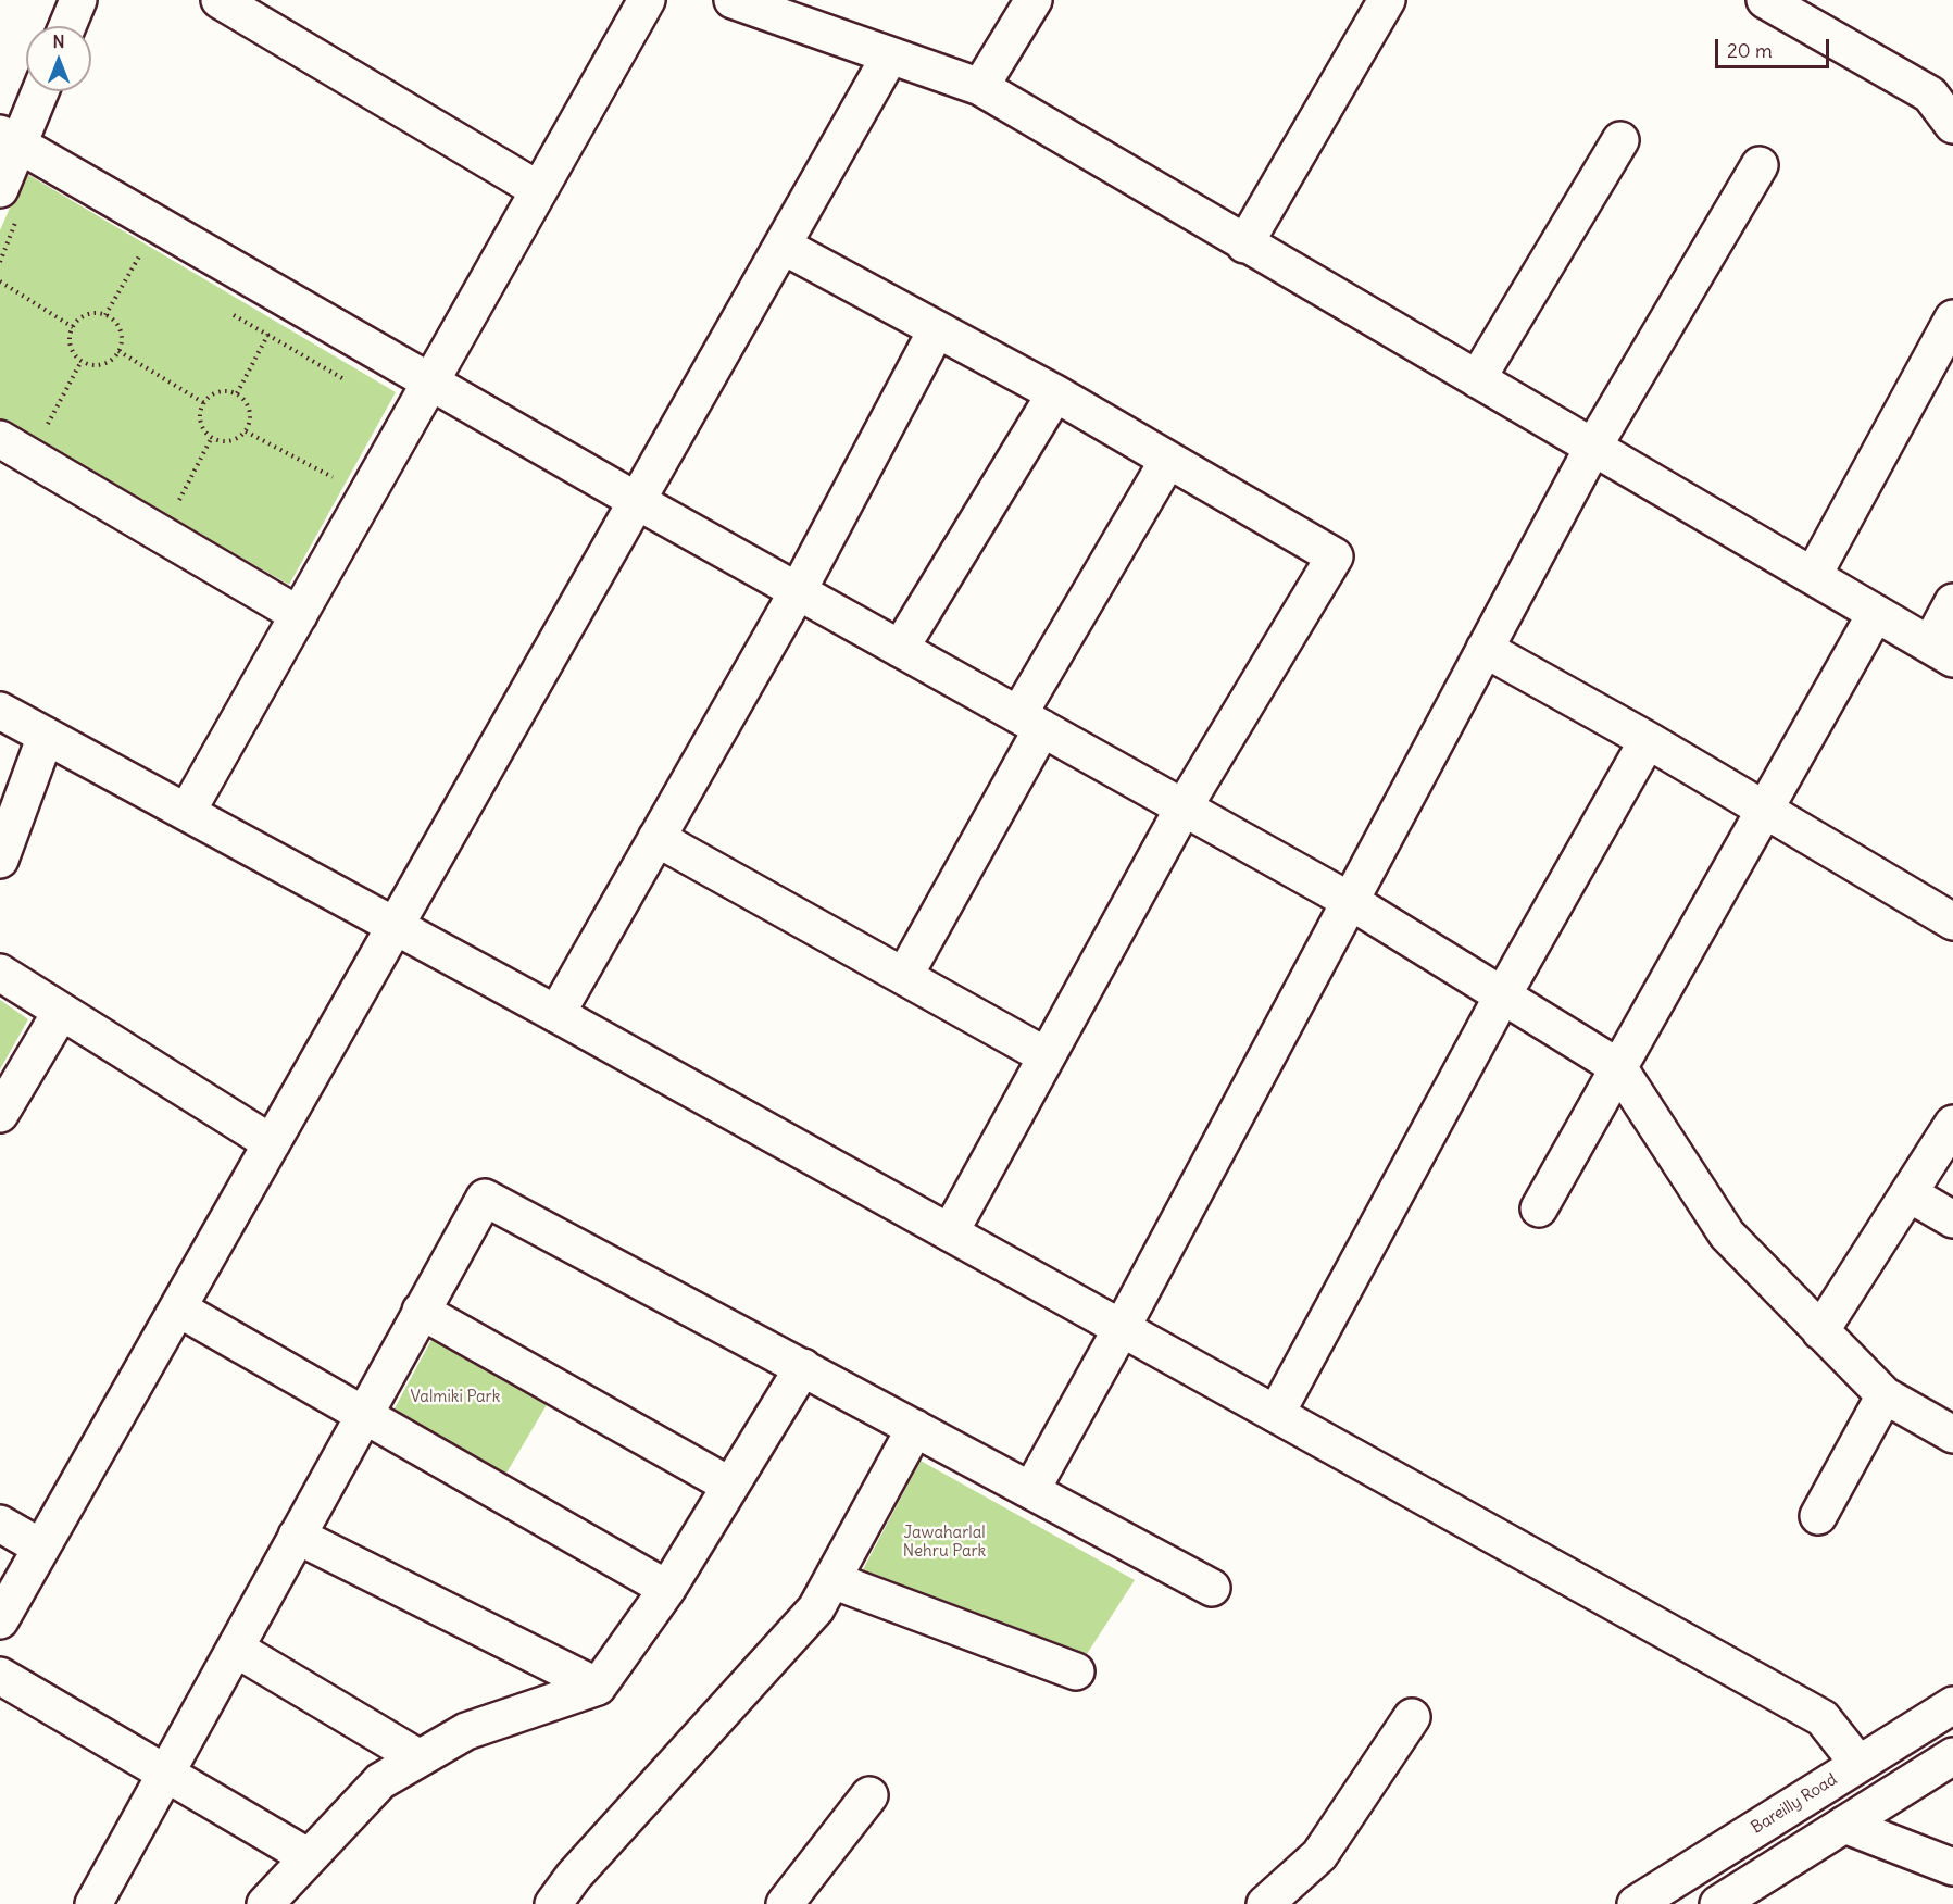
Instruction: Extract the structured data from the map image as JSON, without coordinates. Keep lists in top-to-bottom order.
{
  "streets": {
    "street": ["Bareilly Road"]
  },
  "parks": ["Valmiki Park", "Jawaharlal Nehru Park"],
  "scale_bar": "20 m",
  "north": "top"
}
